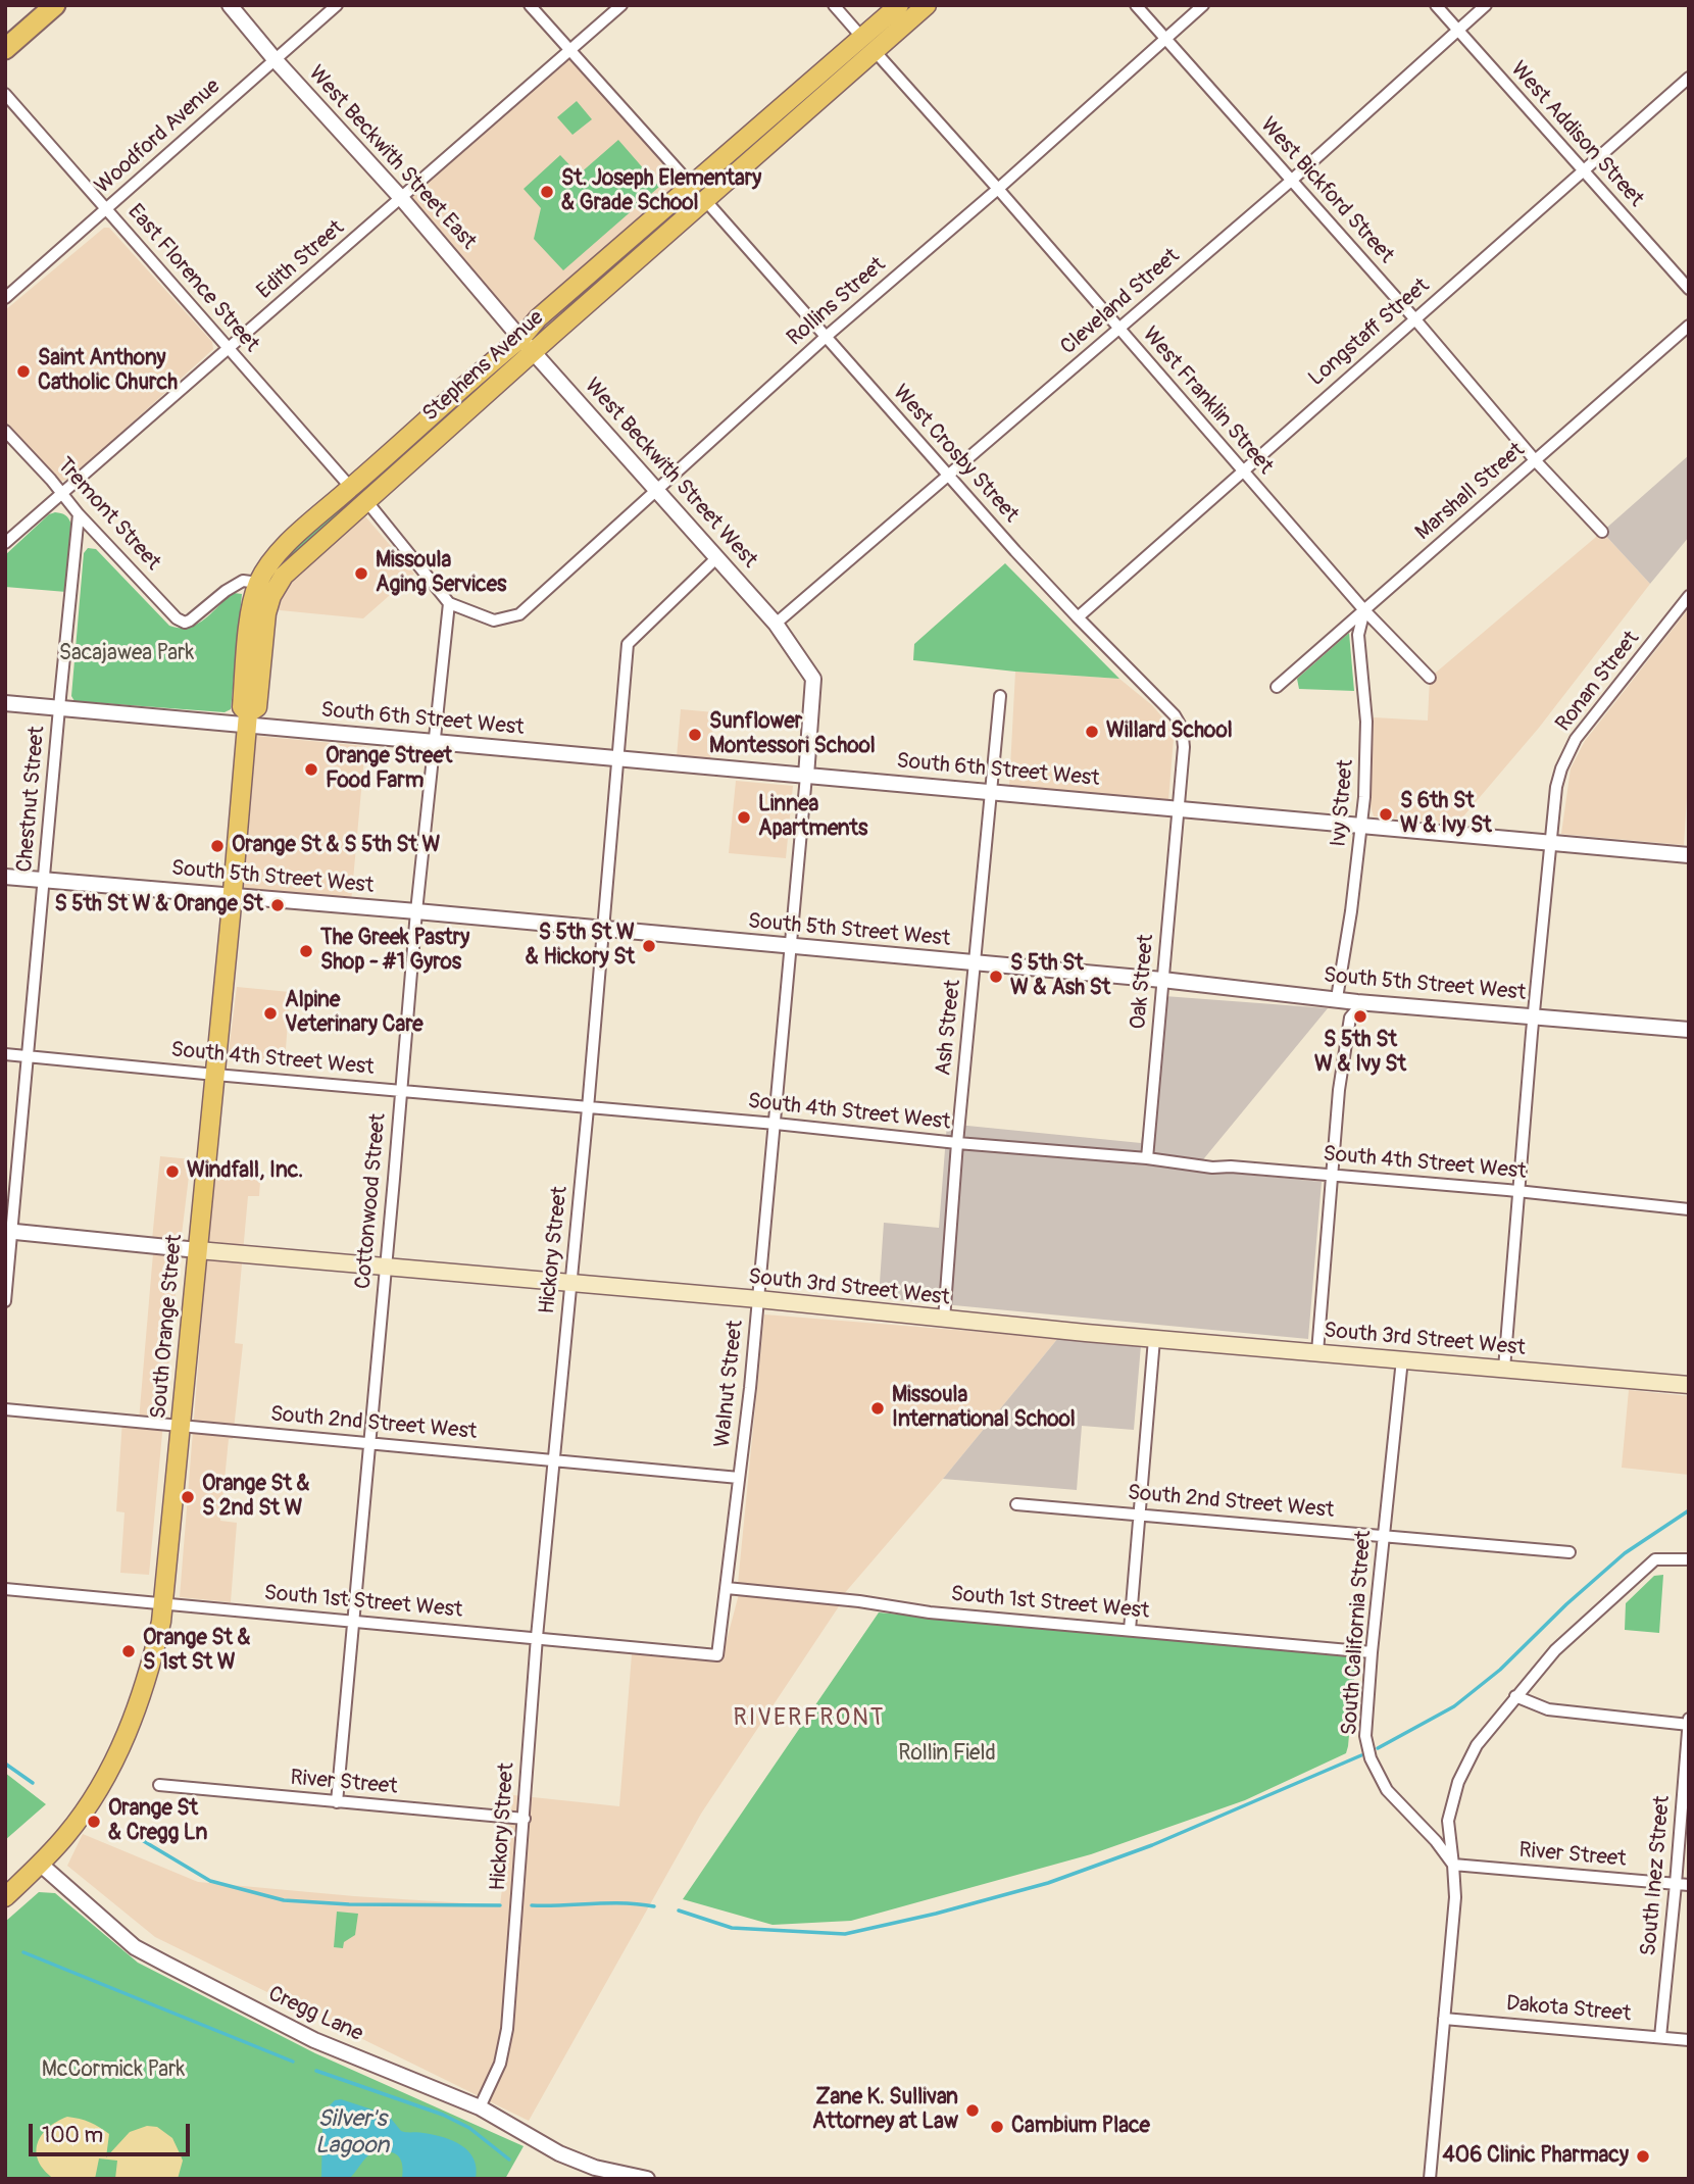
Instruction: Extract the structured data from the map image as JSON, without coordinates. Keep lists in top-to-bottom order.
{
  "streets": {
    "main road": ["Stephens Avenue", "South 3rd Street West", "South Orange Street"],
    "street": [
      "West Addison Street",
      "Woodford Avenue",
      "West Beckwith Street East",
      "West Bickford Street",
      "Edith Street",
      "East Florence Street",
      "Rollins Street",
      "Cleveland Street",
      "Longstaff Street",
      "West Franklin Street",
      "West Crosby Street",
      "West Beckwith Street West",
      "Marshall Street",
      "Tremont Street",
      "Ronan Street",
      "South 6th Street West",
      "Chestnut Street",
      "Ivy Street",
      "South 5th Street West",
      "Oak Street",
      "Ash Street",
      "South 4th Street West",
      "Cottonwood Street",
      "Hickory Street",
      "Walnut Street",
      "South 2nd Street West",
      "South 1st Street West",
      "South California Street",
      "River Street",
      "South Inez Street",
      "Dakota Street",
      "Cregg Lane"
    ]
  },
  "crossings": [
    ["West Addison Street", "Cleveland Street"],
    ["West Addison Street", "Longstaff Street"],
    ["Woodford Avenue", "West Beckwith Street East"],
    ["Woodford Avenue", "East Florence Street"],
    ["West Beckwith Street East", "Edith Street"],
    ["West Beckwith Street East", "Stephens Avenue"],
    ["West Beckwith Street East", "West Beckwith Street West"],
    ["West Bickford Street", "Rollins Street"],
    ["West Bickford Street", "Cleveland Street"],
    ["West Bickford Street", "Longstaff Street"],
    ["West Bickford Street", "Marshall Street"],
    ["Edith Street", "East Florence Street"],
    ["Edith Street", "Tremont Street"],
    ["East Florence Street", "Stephens Avenue"],
    ["Rollins Street", "West Franklin Street"],
    ["Rollins Street", "West Crosby Street"],
    ["Rollins Street", "West Beckwith Street West"],
    ["Rollins Street", "Cottonwood Street"],
    ["Cleveland Street", "West Franklin Street"],
    ["Cleveland Street", "West Crosby Street"],
    ["Cleveland Street", "West Beckwith Street West"],
    ["Longstaff Street", "West Franklin Street"],
    ["Longstaff Street", "West Crosby Street"],
    ["Stephens Avenue", "West Franklin Street"],
    ["Stephens Avenue", "West Crosby Street"],
    ["Stephens Avenue", "West Beckwith Street West"],
    ["Stephens Avenue", "Tremont Street"],
    ["Stephens Avenue", "South 6th Street West"],
    ["Stephens Avenue", "South Orange Street"],
    ["West Franklin Street", "Marshall Street"],
    ["West Franklin Street", "Ivy Street"],
    ["West Crosby Street", "Oak Street"],
    ["West Beckwith Street West", "South 6th Street West"],
    ["West Beckwith Street West", "Hickory Street"],
    ["West Beckwith Street West", "Walnut Street"],
    ["Marshall Street", "Ivy Street"],
    ["Tremont Street", "Chestnut Street"],
    ["Ronan Street", "South 6th Street West"],
    ["South 6th Street West", "Chestnut Street"],
    ["South 6th Street West", "Ivy Street"],
    ["South 6th Street West", "Oak Street"],
    ["South 6th Street West", "Ash Street"],
    ["South 6th Street West", "Cottonwood Street"],
    ["South 6th Street West", "Hickory Street"],
    ["South 6th Street West", "South Orange Street"],
    ["South 6th Street West", "Walnut Street"],
    ["Chestnut Street", "South 5th Street West"],
    ["Chestnut Street", "South 4th Street West"],
    ["Chestnut Street", "South 3rd Street West"],
    ["Ivy Street", "South 5th Street West"],
    ["South 5th Street West", "Oak Street"],
    ["South 5th Street West", "Ash Street"],
    ["South 5th Street West", "Cottonwood Street"],
    ["South 5th Street West", "Hickory Street"],
    ["South 5th Street West", "South Orange Street"],
    ["South 5th Street West", "Walnut Street"],
    ["Oak Street", "South 4th Street West"],
    ["Ash Street", "South 4th Street West"],
    ["Ash Street", "South 3rd Street West"],
    ["South 4th Street West", "Cottonwood Street"],
    ["South 4th Street West", "Hickory Street"],
    ["South 4th Street West", "South Orange Street"],
    ["South 4th Street West", "Walnut Street"],
    ["Cottonwood Street", "South 3rd Street West"],
    ["Cottonwood Street", "South 2nd Street West"],
    ["Cottonwood Street", "South 1st Street West"],
    ["Cottonwood Street", "River Street"],
    ["Hickory Street", "South 3rd Street West"],
    ["Hickory Street", "South 2nd Street West"],
    ["Hickory Street", "South 1st Street West"],
    ["Hickory Street", "River Street"],
    ["Hickory Street", "Cregg Lane"],
    ["South 3rd Street West", "South Orange Street"],
    ["South 3rd Street West", "Walnut Street"],
    ["South 3rd Street West", "South California Street"],
    ["South Orange Street", "South 2nd Street West"],
    ["South Orange Street", "South 1st Street West"],
    ["South Orange Street", "Cregg Lane"],
    ["Walnut Street", "South 2nd Street West"],
    ["Walnut Street", "South 1st Street West"],
    ["South 2nd Street West", "South California Street"],
    ["South 1st Street West", "South California Street"],
    ["South California Street", "River Street"],
    ["River Street", "South Inez Street"],
    ["South Inez Street", "Dakota Street"]
  ],
  "districts": ["RIVERFRONT"],
  "water": ["Silver's Lagoon"],
  "parks": ["Sacajawea Park", "Rollin Field", "McCormick Park"],
  "places": [
    "St. Joseph Elementary & Grade School",
    "Saint Anthony Catholic Church",
    "Missoula Aging Services",
    "Willard School",
    "Sunflower Montessori School",
    "Orange Street Food Farm",
    "S 6th St W & Ivy St",
    "Linnea Apartments",
    "Orange St & S 5th St W",
    "S 5th St W & Orange St",
    "S 5th St W & Hickory St",
    "The Greek Pastry Shop - #1 Gyros",
    "S 5th St W & Ash St",
    "Alpine Veterinary Care",
    "S 5th St W & Ivy St",
    "Windfall, Inc.",
    "Missoula International School",
    "Orange St & S 2nd St W",
    "Orange St & S 1st St W",
    "Orange St & Cregg Ln",
    "Zane K. Sullivan Attorney at Law",
    "Cambium Place",
    "406 Clinic Pharmacy"
  ],
  "scale_bar": "100 m"
}
